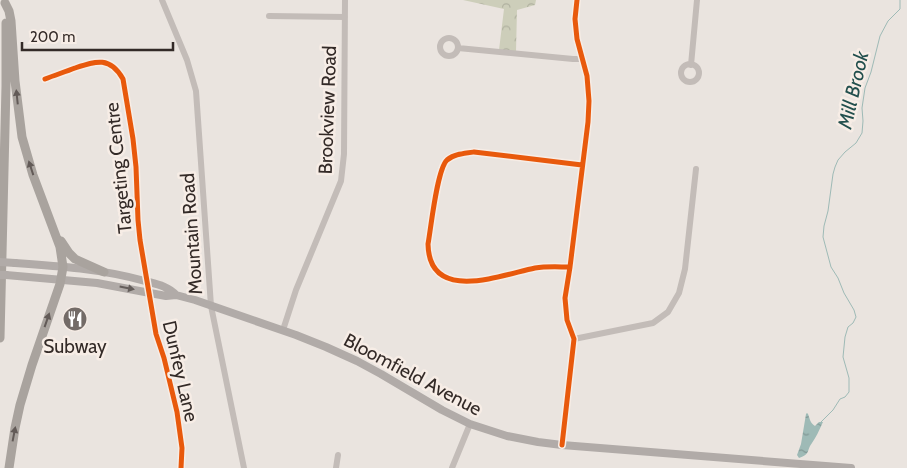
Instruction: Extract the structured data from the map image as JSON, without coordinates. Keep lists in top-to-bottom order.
{
  "streets": {
    "main road": ["Bloomfield Avenue"],
    "street": [
      "Brookview Road",
      "Targeting Centre",
      "Mountain Road",
      "Dunfey Lane"
    ]
  },
  "crossings": [
    ["Brookview Road", "Bloomfield Avenue"],
    ["Targeting Centre", "Dunfey Lane"],
    ["Targeting Centre", "Bloomfield Avenue"],
    ["Mountain Road", "Bloomfield Avenue"],
    ["Dunfey Lane", "Bloomfield Avenue"]
  ],
  "water": ["Mill Brook"],
  "places": {
    "restaurant": ["Subway"]
  },
  "scale_bar": "200 m"
}
